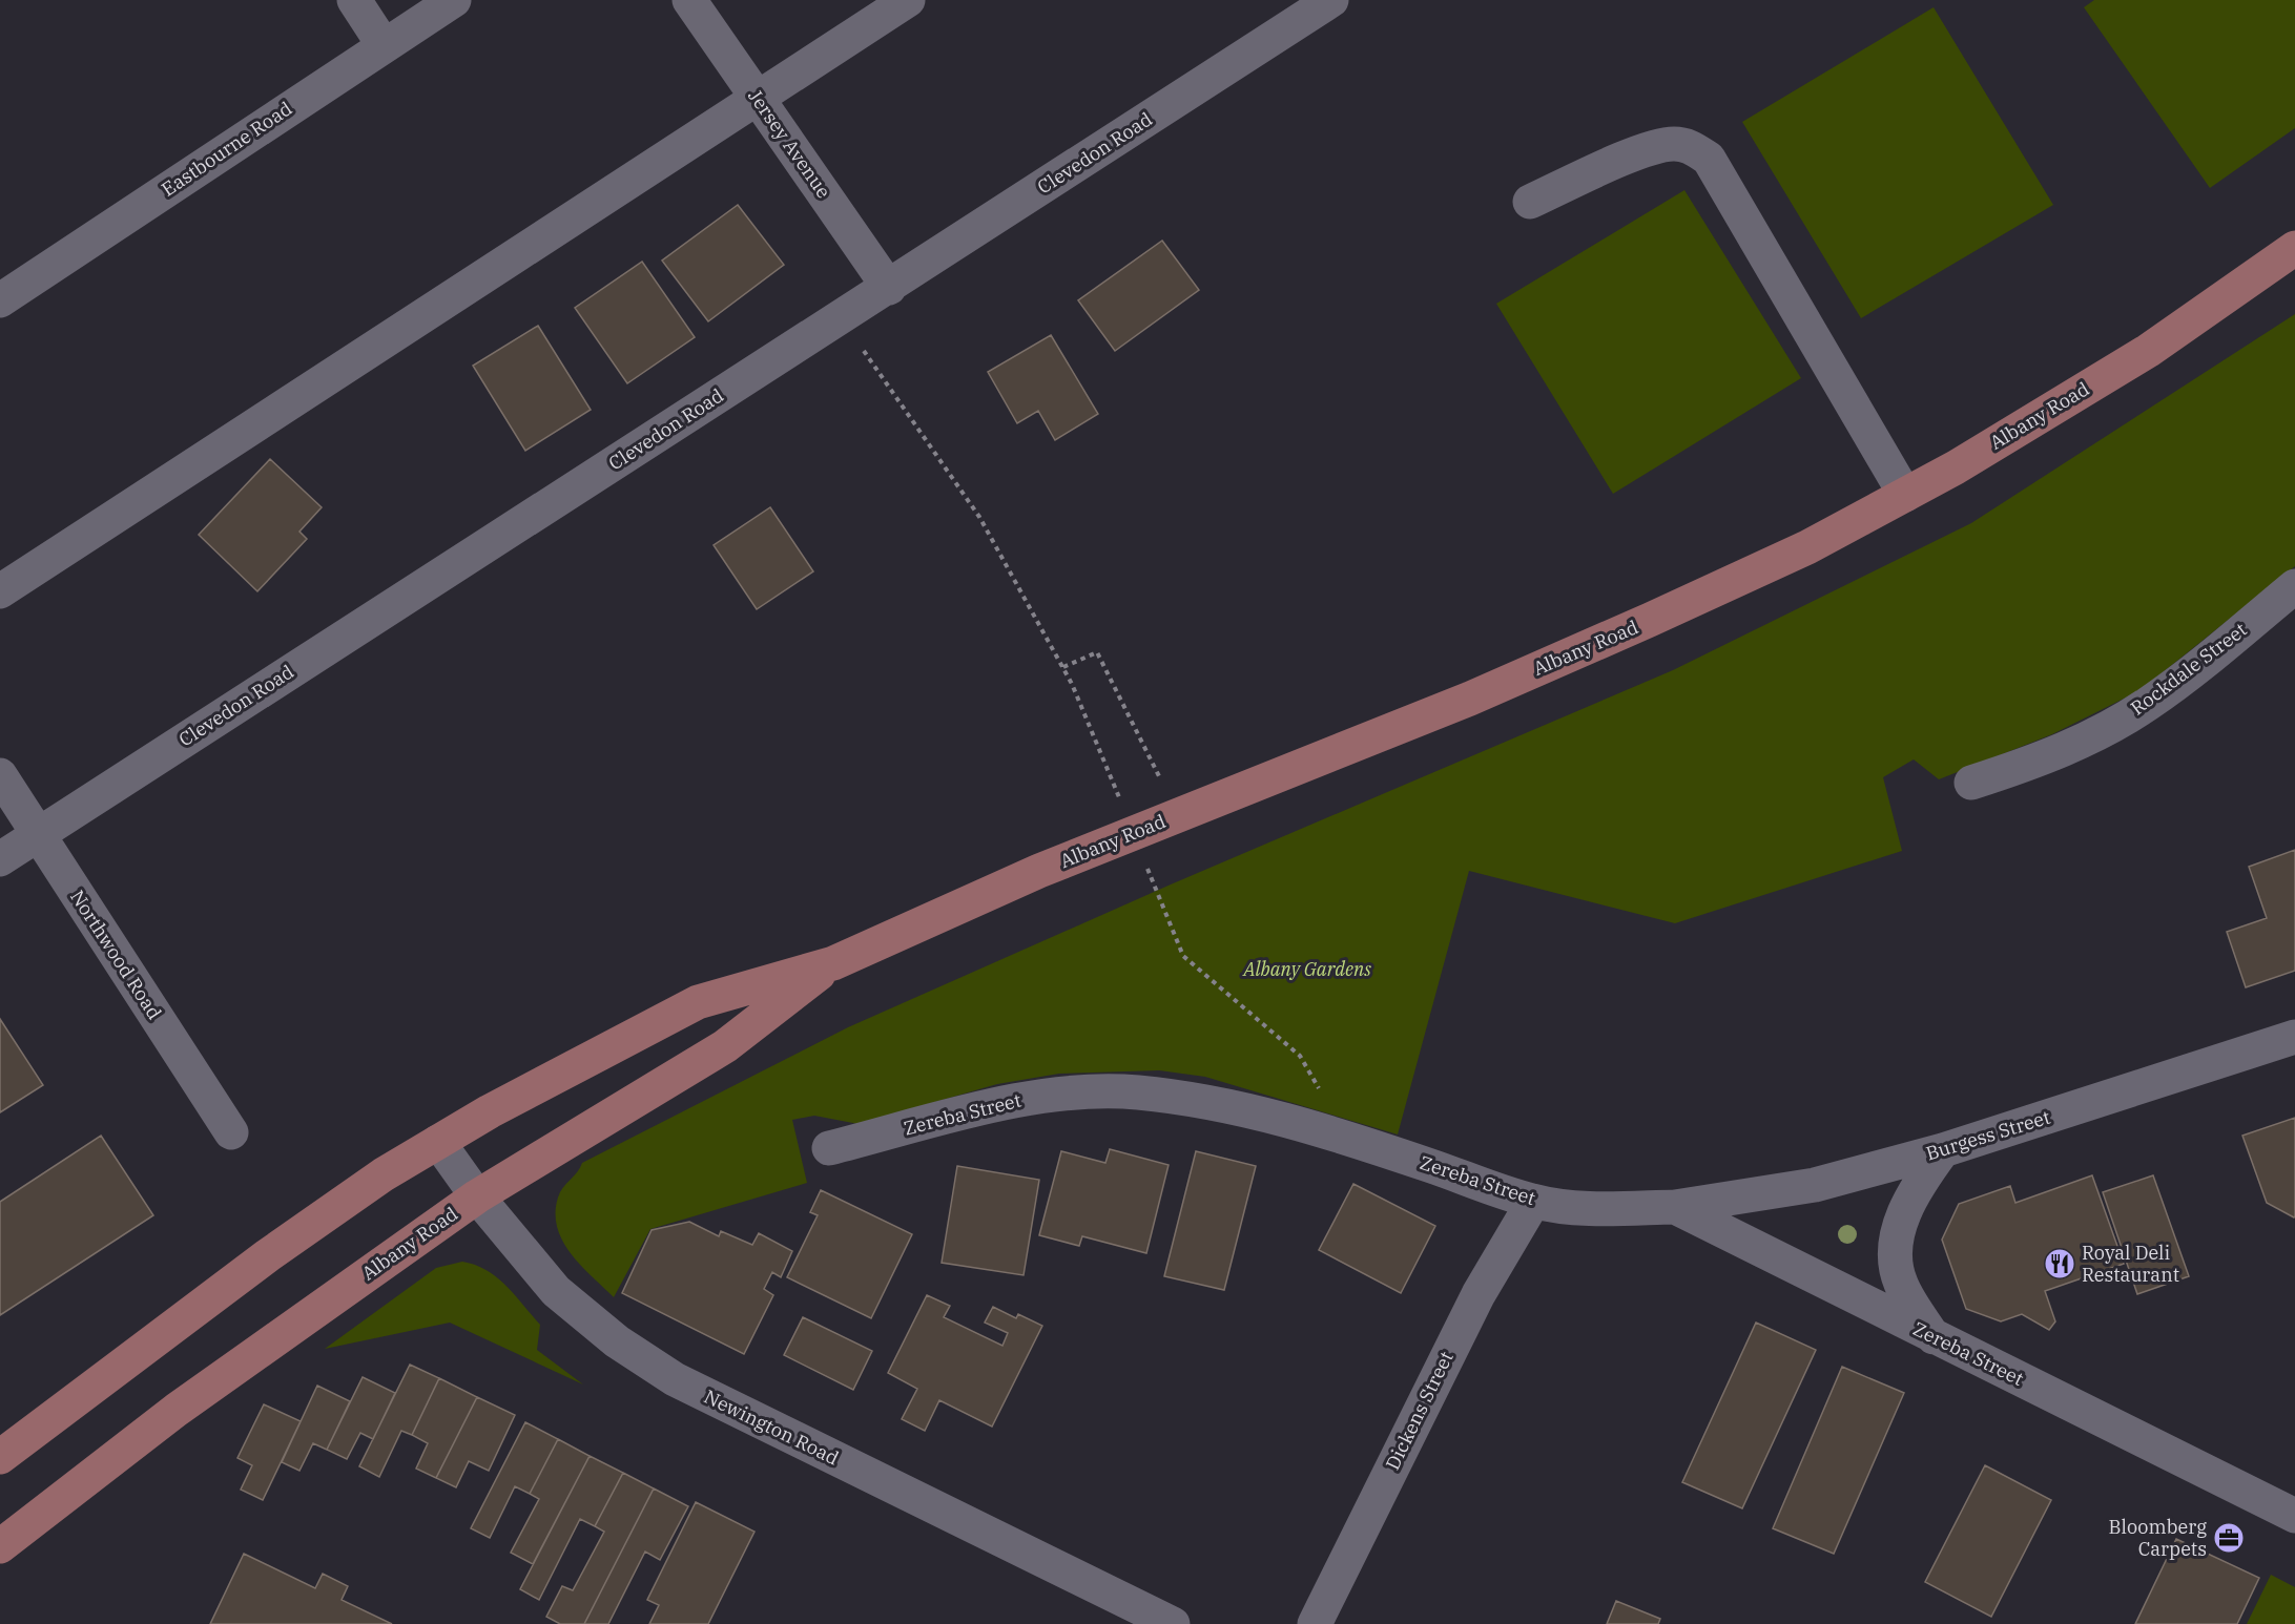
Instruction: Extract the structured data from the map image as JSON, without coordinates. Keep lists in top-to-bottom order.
{
  "streets": {
    "main road": ["Albany Road"],
    "street": [
      "Jersey Avenue",
      "Eastbourne Road",
      "Clevedon Road",
      "Rockdale Street",
      "Northwood Road",
      "Zereba Street",
      "Burgess Street",
      "Dickens Street",
      "Newington Road"
    ]
  },
  "crossings": [
    ["Jersey Avenue", "Clevedon Road"],
    ["Clevedon Road", "Northwood Road"],
    ["Albany Road", "Newington Road"],
    ["Zereba Street", "Burgess Street"],
    ["Zereba Street", "Dickens Street"]
  ],
  "parks": ["Albany Gardens"],
  "places": {
    "restaurant": ["Royal Deli Restaurant"],
    "office": ["Bloomberg Carpets"]
  }
}
